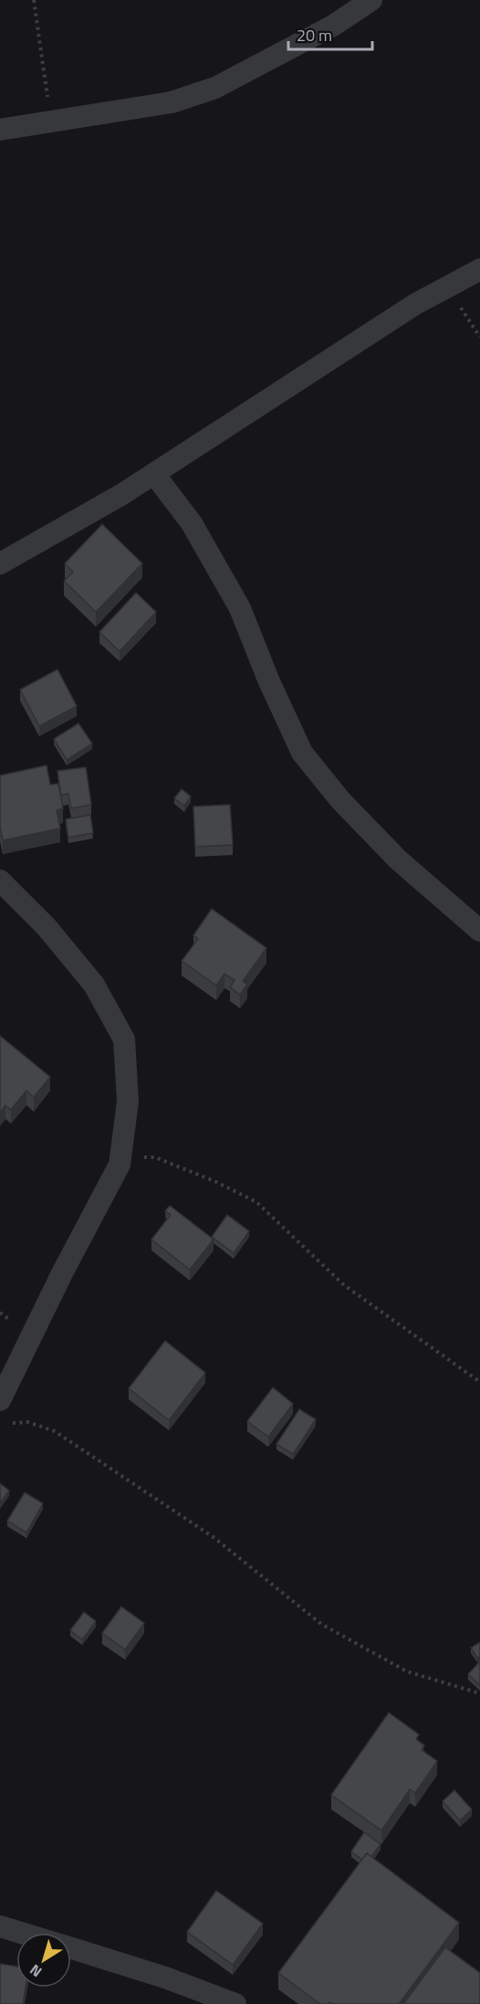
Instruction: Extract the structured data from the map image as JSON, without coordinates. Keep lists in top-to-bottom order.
{
  "scale_bar": "20 m",
  "north": "bottom left"
}
